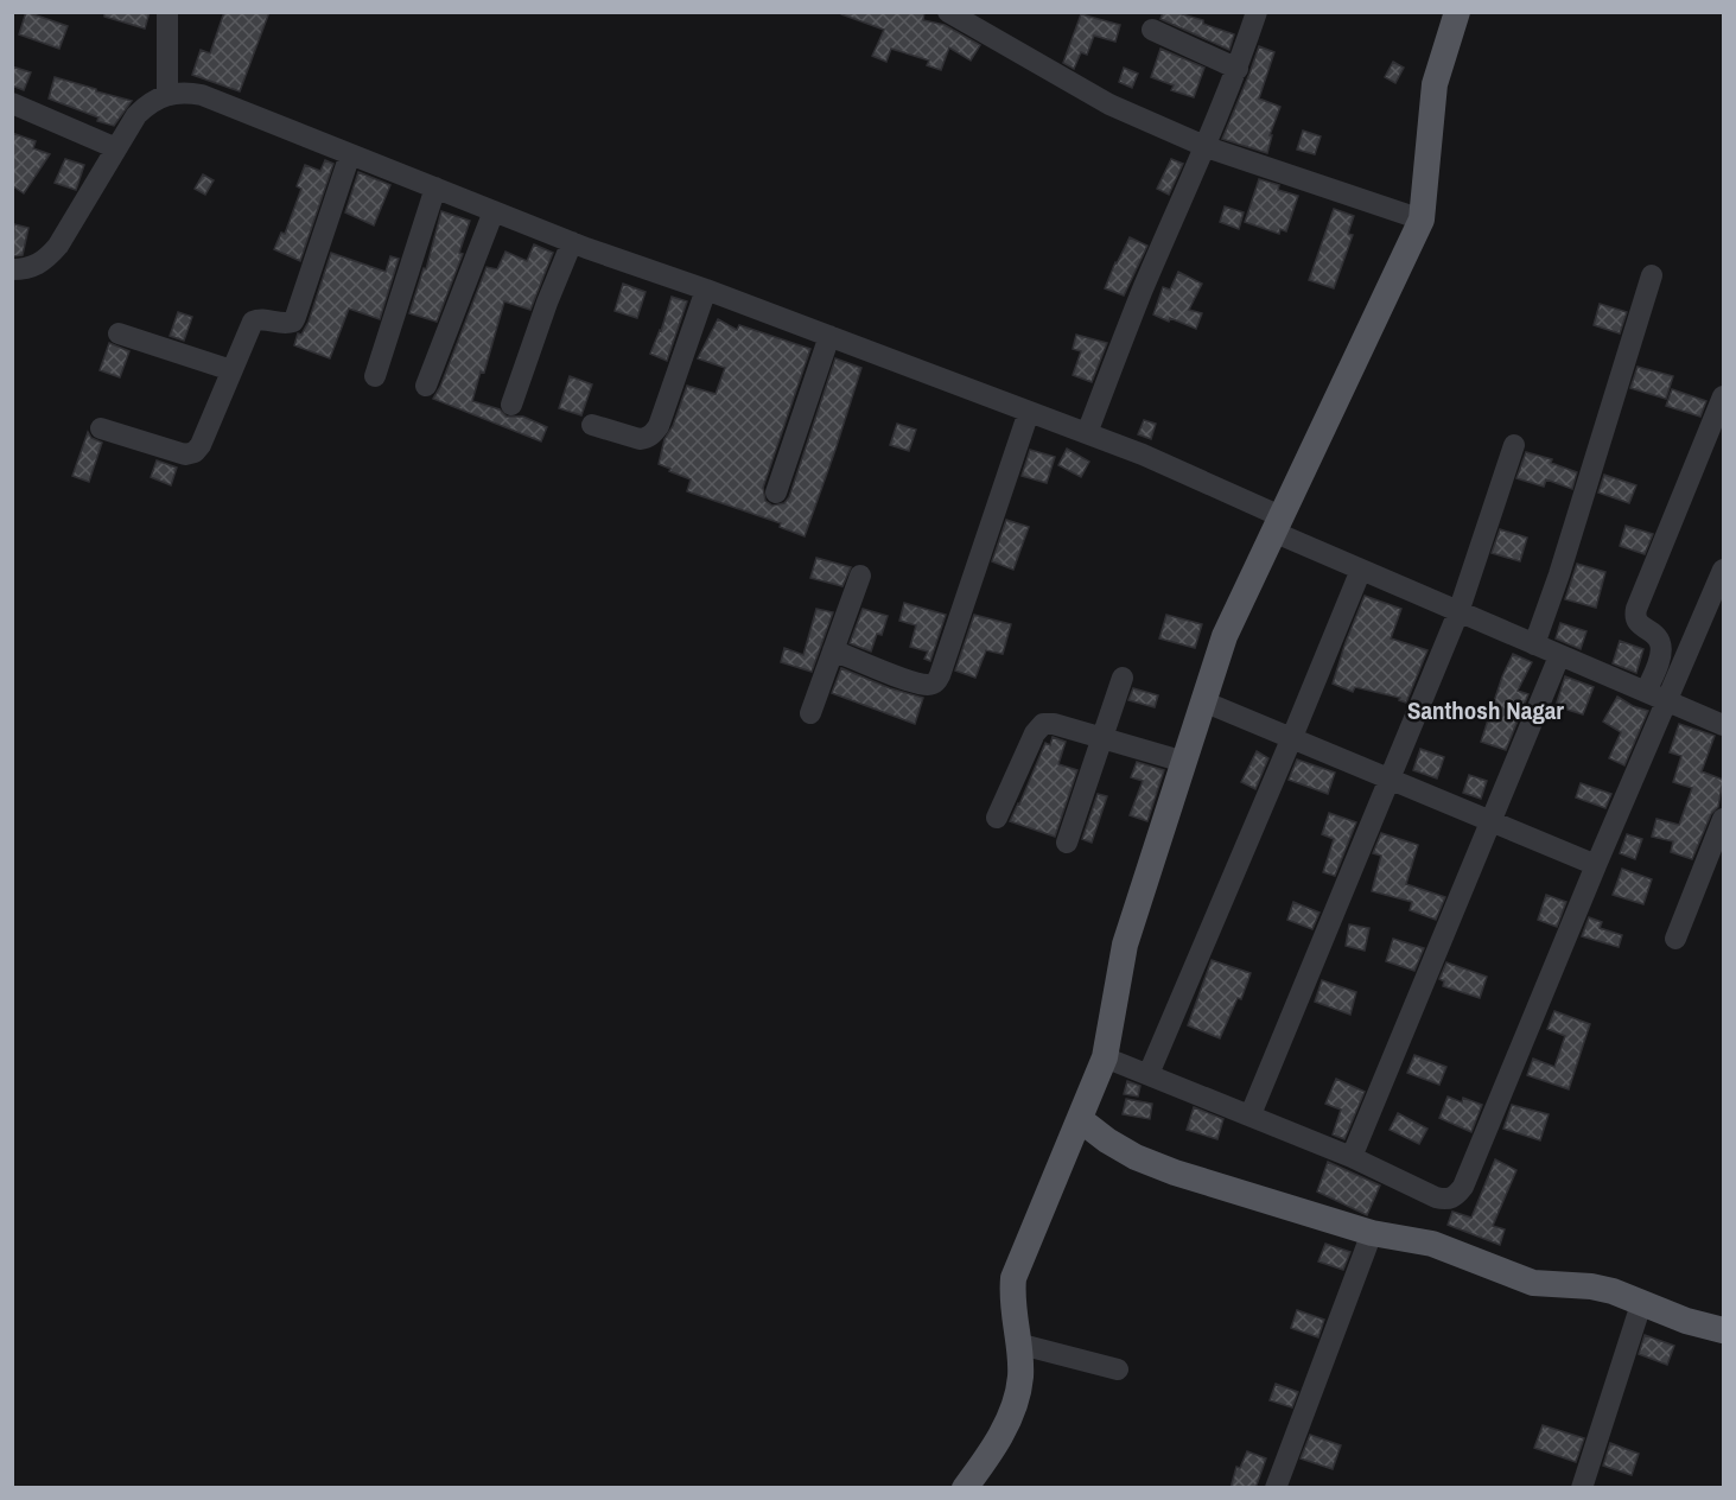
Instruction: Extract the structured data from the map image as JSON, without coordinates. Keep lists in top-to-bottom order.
{
  "districts": ["Santhosh Nagar"]
}
